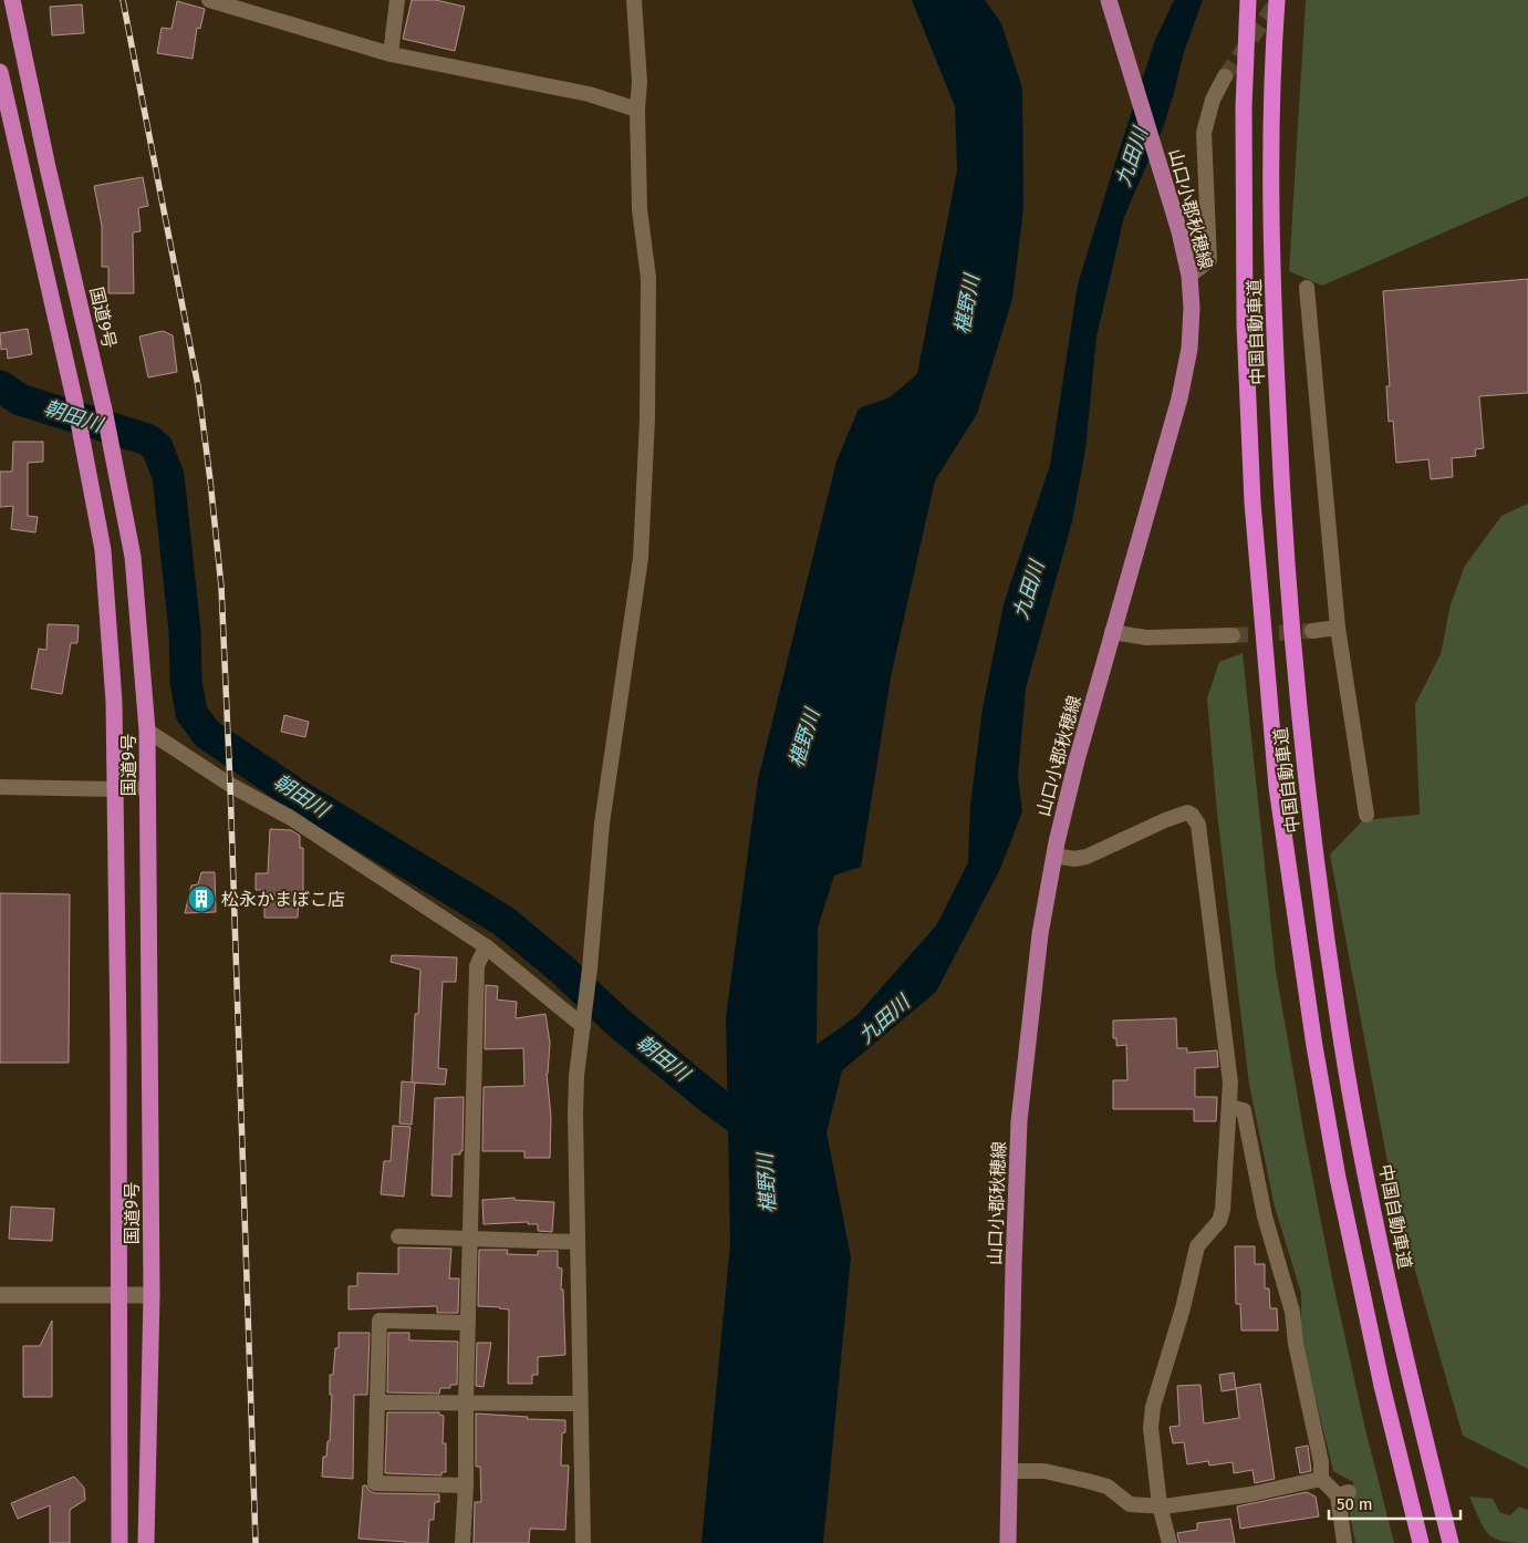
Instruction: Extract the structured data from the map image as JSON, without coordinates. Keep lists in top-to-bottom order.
{
  "streets": {
    "highway": ["国道9号", "中国自動車道"],
    "main road": ["山口小郡秋穂線"]
  },
  "water": ["九田川", "椹野川", "朝田川"],
  "places": {
    "building": ["松永かまぼこ店"]
  },
  "scale_bar": "50 m"
}
